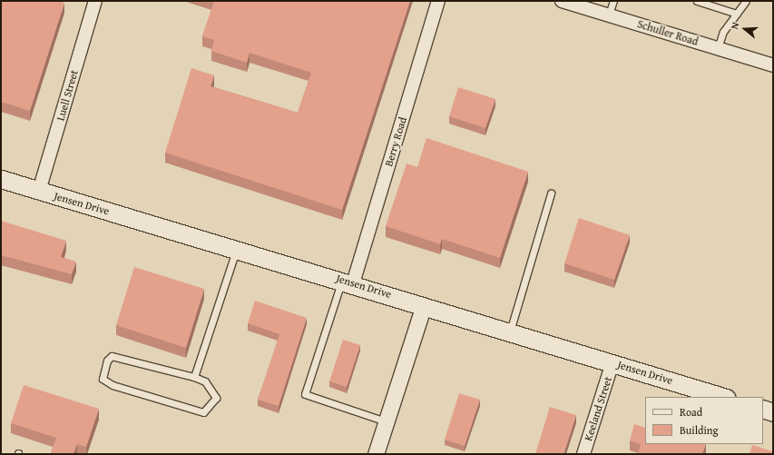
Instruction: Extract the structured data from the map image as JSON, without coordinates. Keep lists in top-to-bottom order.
{
  "streets": {
    "main road": ["Jensen Drive"],
    "street": [
      "Schuller Road",
      "Luell Street",
      "Berry Road",
      "Keeland Street"
    ]
  },
  "crossings": [
    ["Luell Street", "Jensen Drive"],
    ["Berry Road", "Jensen Drive"],
    ["Jensen Drive", "Keeland Street"]
  ],
  "legend": ["Road", "Building"],
  "north": "left"
}
